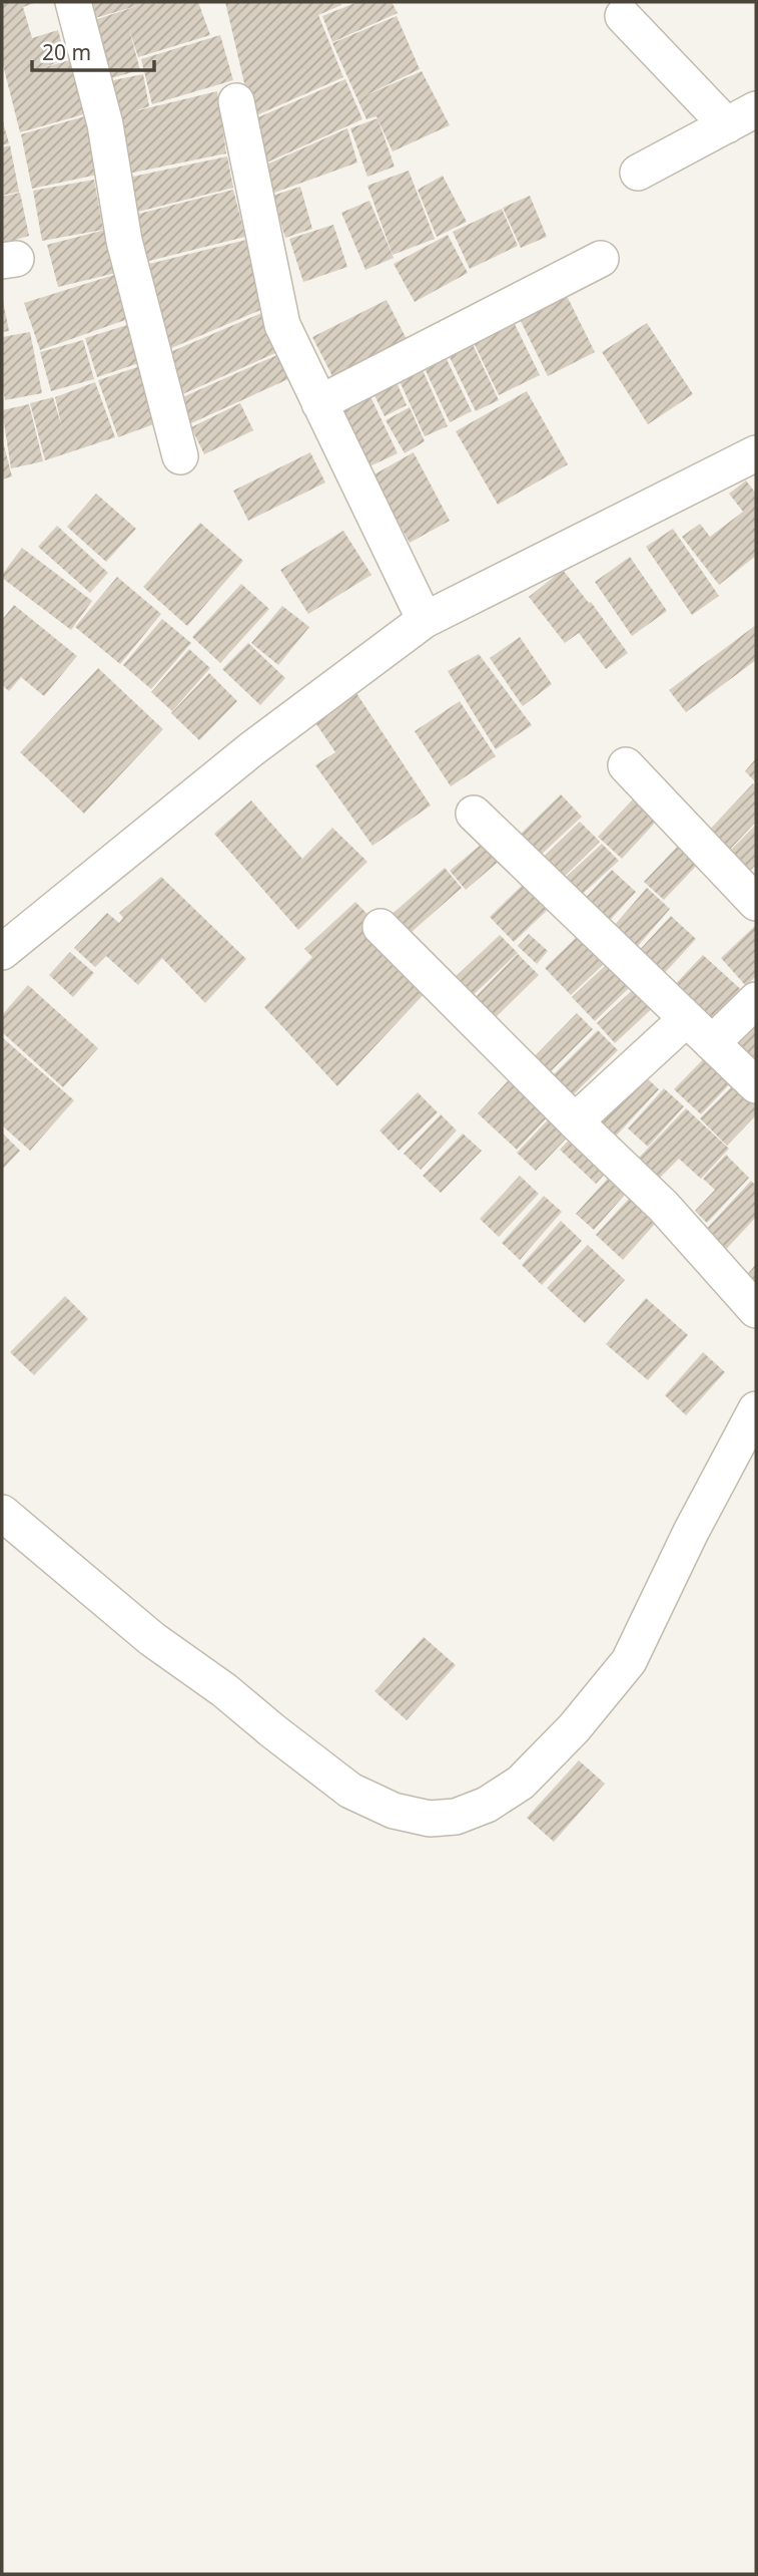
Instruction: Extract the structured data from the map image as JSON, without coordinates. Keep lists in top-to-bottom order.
{
  "scale_bar": "20 m"
}
